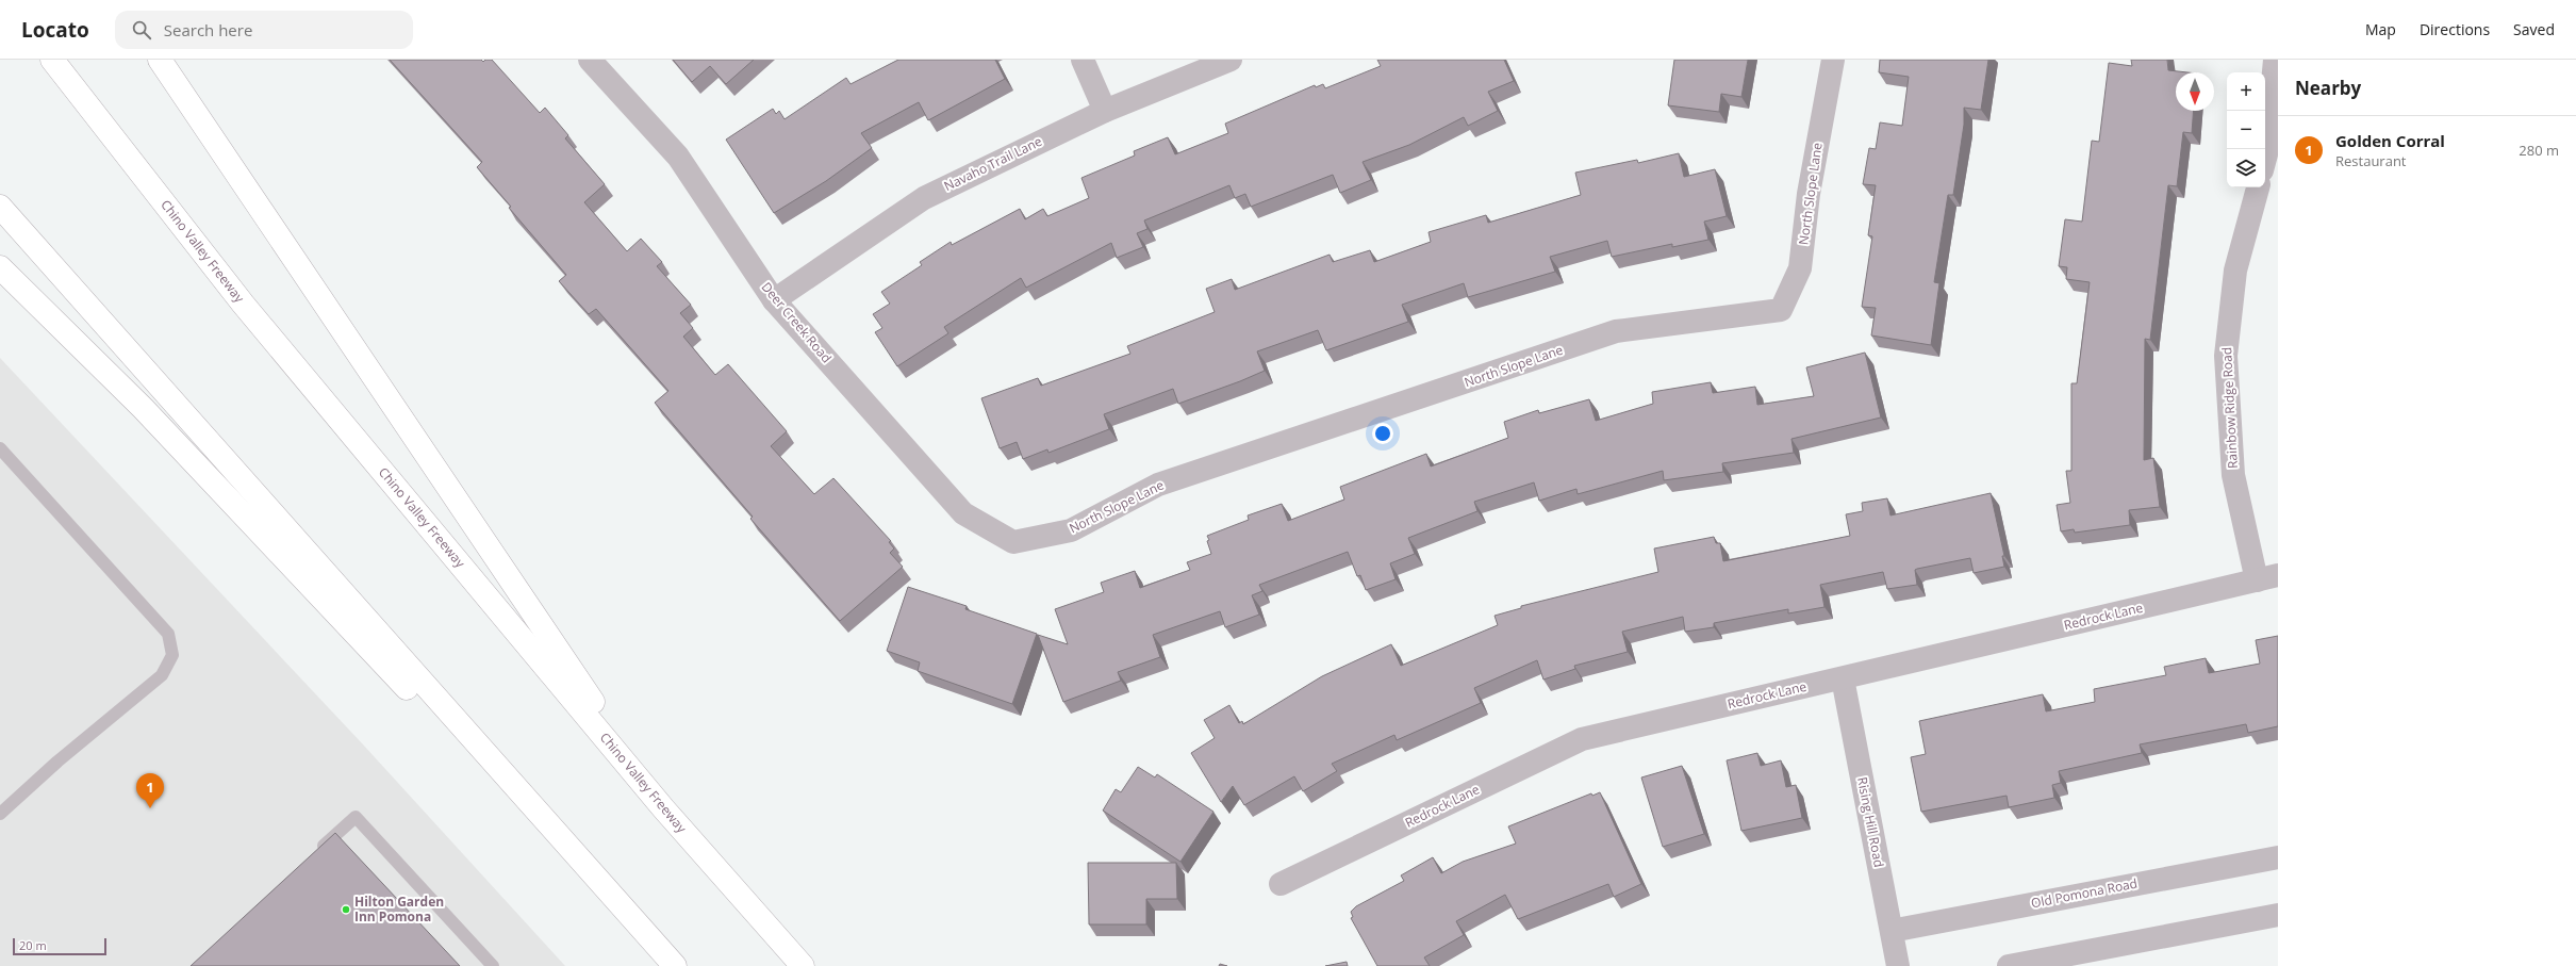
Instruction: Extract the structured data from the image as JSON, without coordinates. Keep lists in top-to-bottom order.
{
  "streets": {
    "highway": ["Chino Valley Freeway"],
    "street": [
      "Navaho Trail Lane",
      "North Slope Lane",
      "Deer Creek Road",
      "Rainbow Ridge Road",
      "Redrock Lane",
      "Rising Hill Road",
      "Old Pomona Road"
    ]
  },
  "crossings": [
    ["Navaho Trail Lane", "Deer Creek Road"],
    ["North Slope Lane", "Deer Creek Road"],
    ["Rainbow Ridge Road", "Redrock Lane"],
    ["Redrock Lane", "Rising Hill Road"],
    ["Rising Hill Road", "Old Pomona Road"]
  ],
  "places": ["Hilton Garden Inn Pomona"],
  "scale_bar": "20 m",
  "north": "bottom",
  "page": {
    "header": "Locato",
    "search": "Search here",
    "nav": ["Map", "Directions", "Saved"],
    "heading": "Nearby",
    "map_buttons": ["+", "−"],
    "list": [
      {
        "mark": "1",
        "name": "Golden Corral",
        "note": "Restaurant",
        "value": "280 m"
      }
    ],
    "pins": "1",
    "scale": "20 m"
  }
}
